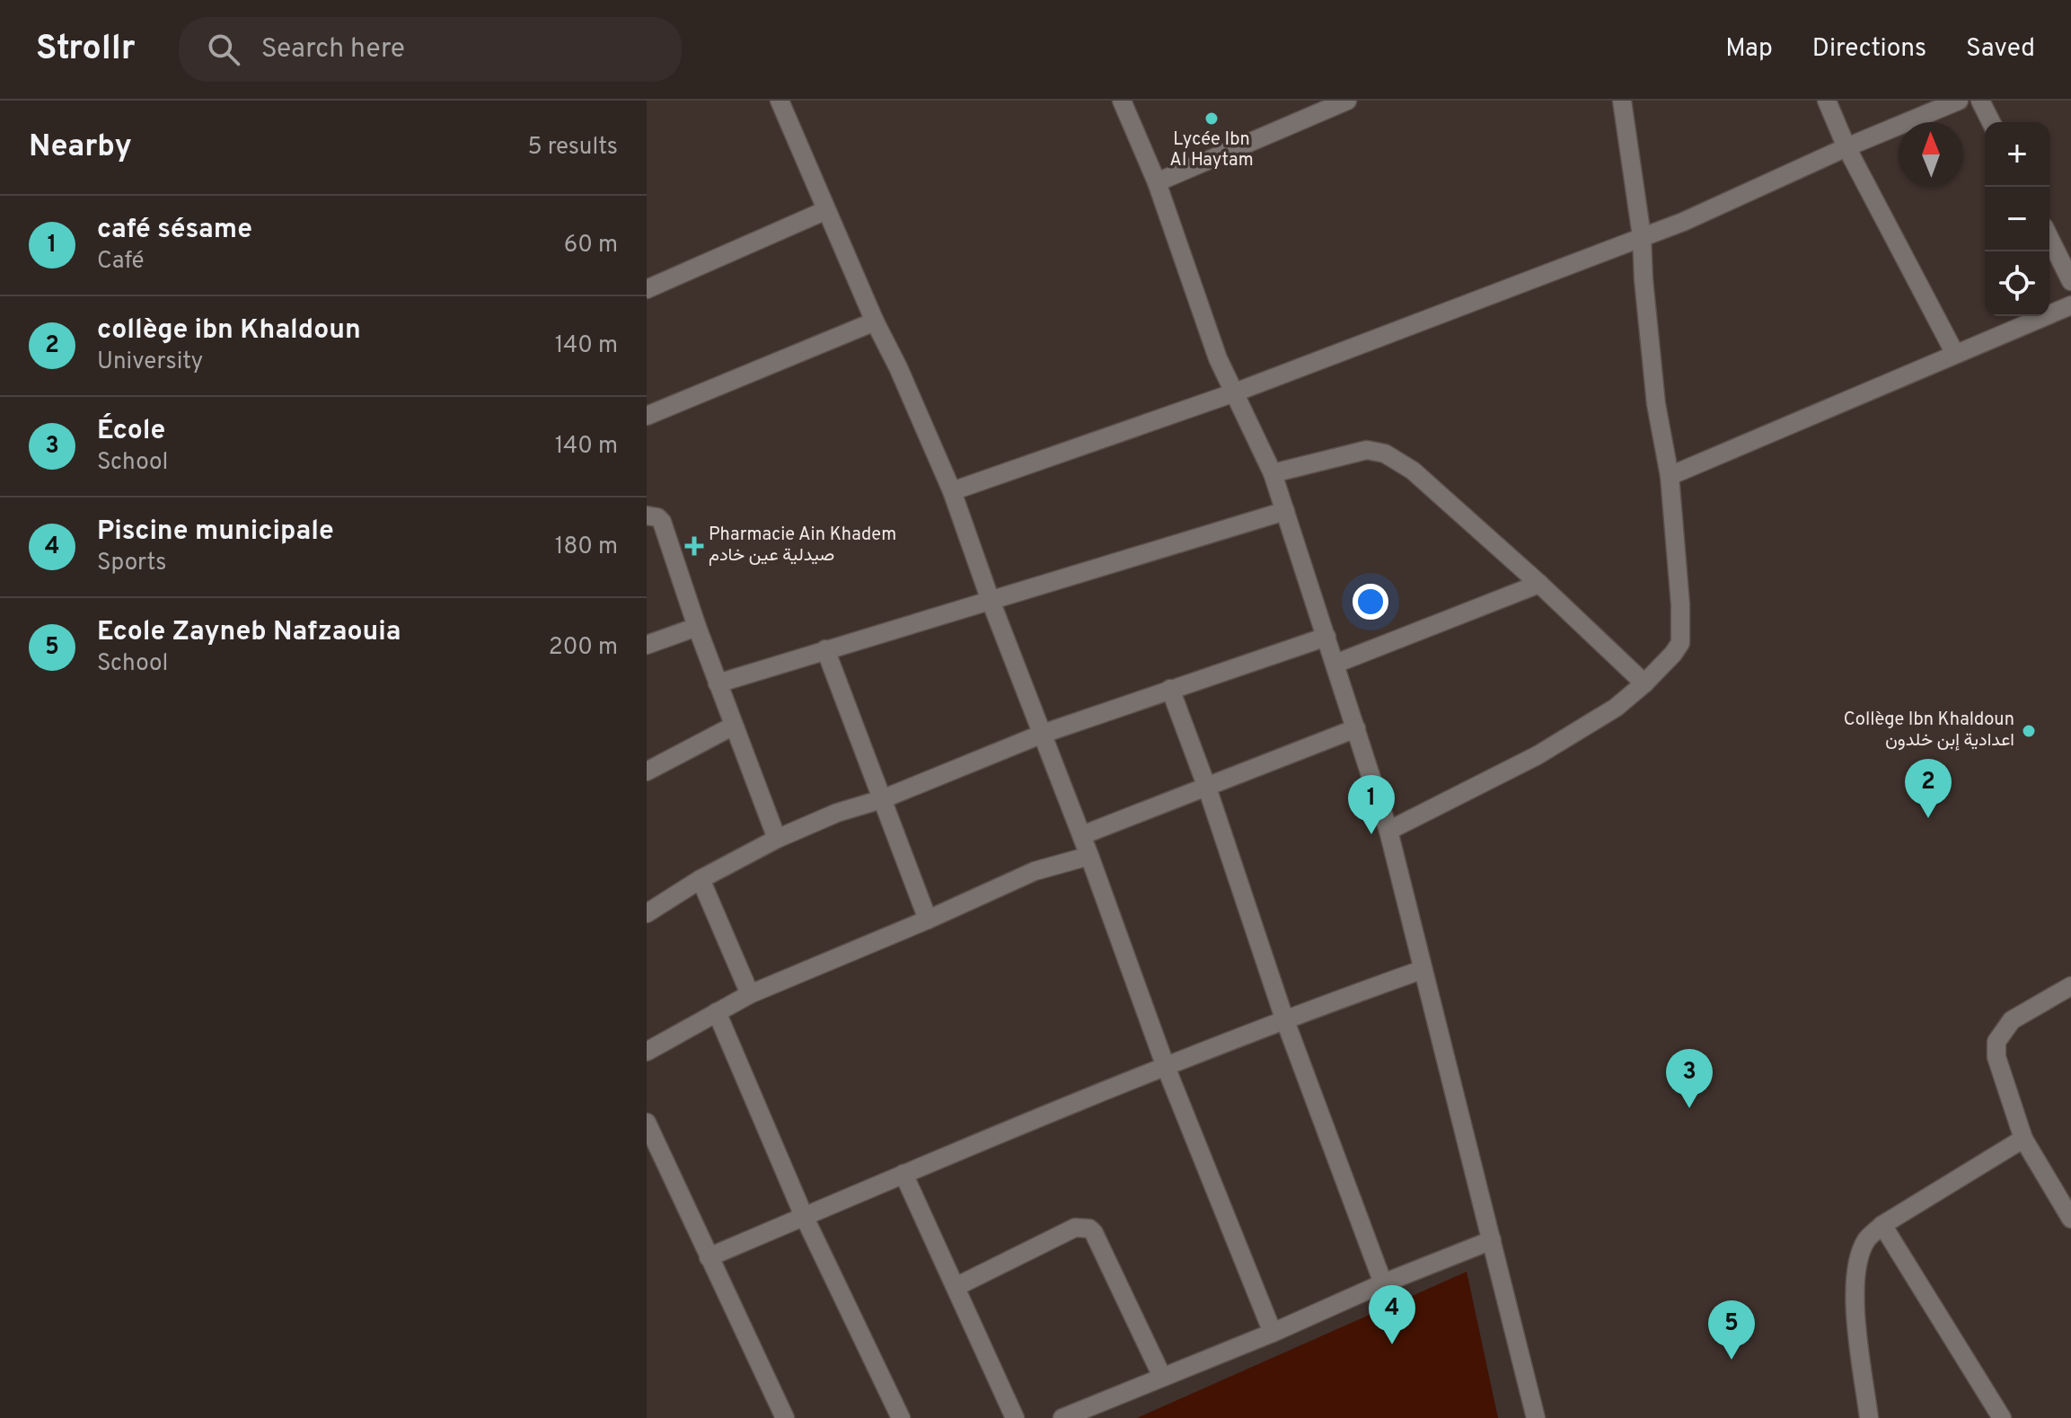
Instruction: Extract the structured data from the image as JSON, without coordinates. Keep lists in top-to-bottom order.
{
  "places": {
    "other": ["Lycée Ibn Al Haytam", "Collège Ibn Khaldoun اعدادية إبن خلدون"],
    "health": ["Pharmacie Ain Khadem صيدلية عين خادم"]
  },
  "north": "top",
  "page": {
    "header": "Strollr",
    "search": "Search here",
    "nav": ["Map", "Directions", "Saved"],
    "heading": ["Nearby", "5 results"],
    "map_buttons": ["+", "−"],
    "list": [
      {
        "mark": "1",
        "name": "café sésame",
        "note": "Café",
        "value": "60 m"
      },
      {
        "mark": "2",
        "name": "collège ibn Khaldoun",
        "note": "University",
        "value": "140 m"
      },
      {
        "mark": "3",
        "name": "École",
        "note": "School",
        "value": "140 m"
      },
      {
        "mark": "4",
        "name": "Piscine municipale",
        "note": "Sports",
        "value": "180 m"
      },
      {
        "mark": "5",
        "name": "Ecole Zayneb Nafzaouia",
        "note": "School",
        "value": "200 m"
      }
    ],
    "pins": [
      "2",
      "1",
      "3",
      "4",
      "5"
    ]
  }
}
